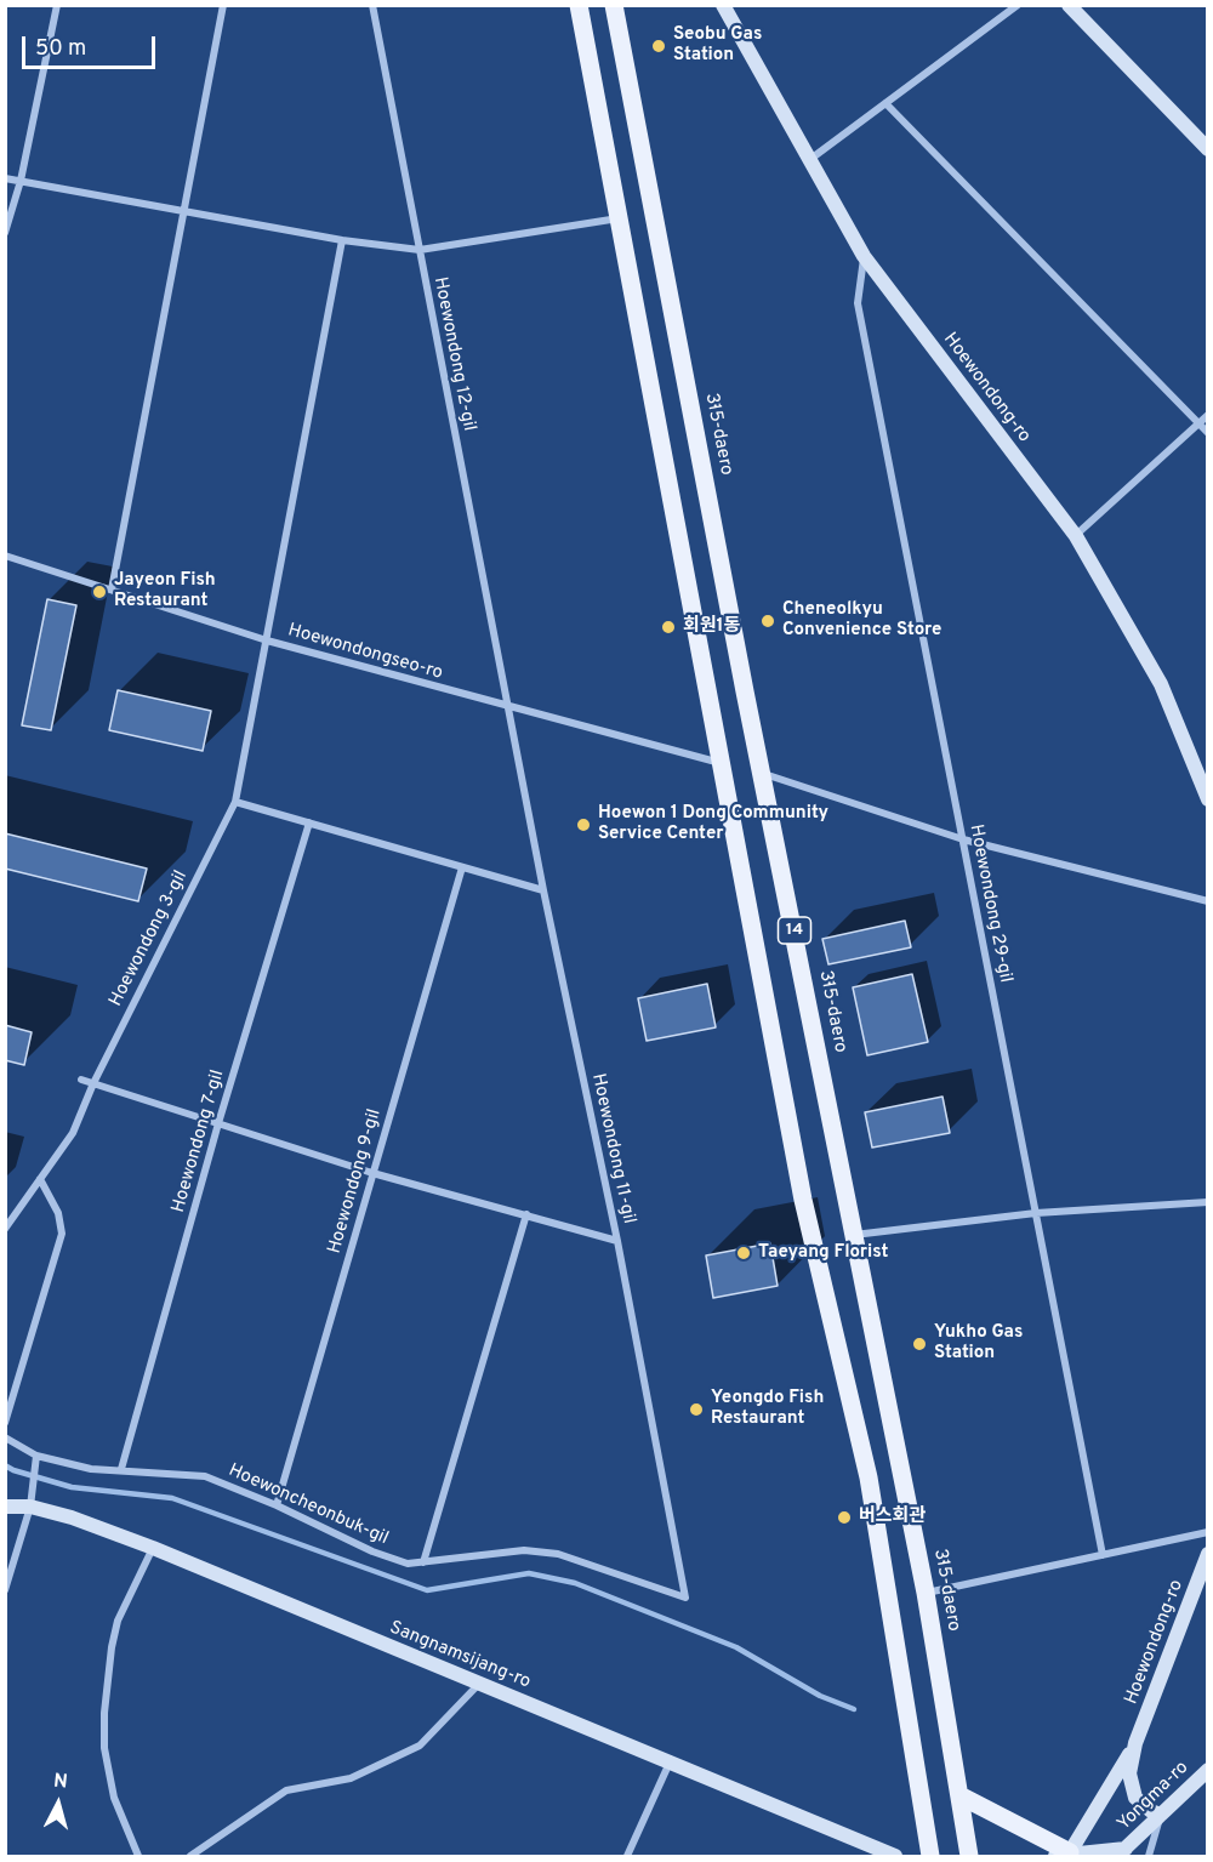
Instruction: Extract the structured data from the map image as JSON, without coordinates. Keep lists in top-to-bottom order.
{
  "streets": {
    "main road": [
      "Hoewondong-ro",
      "3·15-daero",
      "14",
      "Sangnamsijang-ro",
      "Yongma-ro"
    ],
    "street": [
      "Hoewondong 12-gil",
      "Hoewondongseo-ro",
      "Hoewondong 29-gil",
      "Hoewondong 3-gil",
      "Hoewondong 7-gil",
      "Hoewondong 11-gil",
      "Hoewondong 9-gil",
      "Hoewoncheonbuk-gil"
    ]
  },
  "crossings": [
    ["Hoewondong 12-gil", "Hoewondongseo-ro"],
    ["Hoewondong 12-gil", "Hoewondong 11-gil"],
    ["Hoewondong-ro", "Hoewondong 29-gil"],
    ["Hoewondongseo-ro", "14"],
    ["Hoewondongseo-ro", "Hoewondong 3-gil"],
    ["Hoewondongseo-ro", "Hoewondong 11-gil"],
    ["Hoewondong 7-gil", "Hoewoncheonbuk-gil"],
    ["Hoewondong 11-gil", "Hoewoncheonbuk-gil"],
    ["Hoewondong 9-gil", "Hoewoncheonbuk-gil"]
  ],
  "places": [
    "Seobu Gas Station",
    "Jayeon Fish Restaurant",
    "Cheneolkyu Convenience Store",
    "회원1동",
    "Hoewon 1 Dong Community Service Center",
    "Taeyang Florist",
    "Yukho Gas Station",
    "Yeongdo Fish Restaurant",
    "버스회관"
  ],
  "scale_bar": "50 m",
  "north": "top"
}
